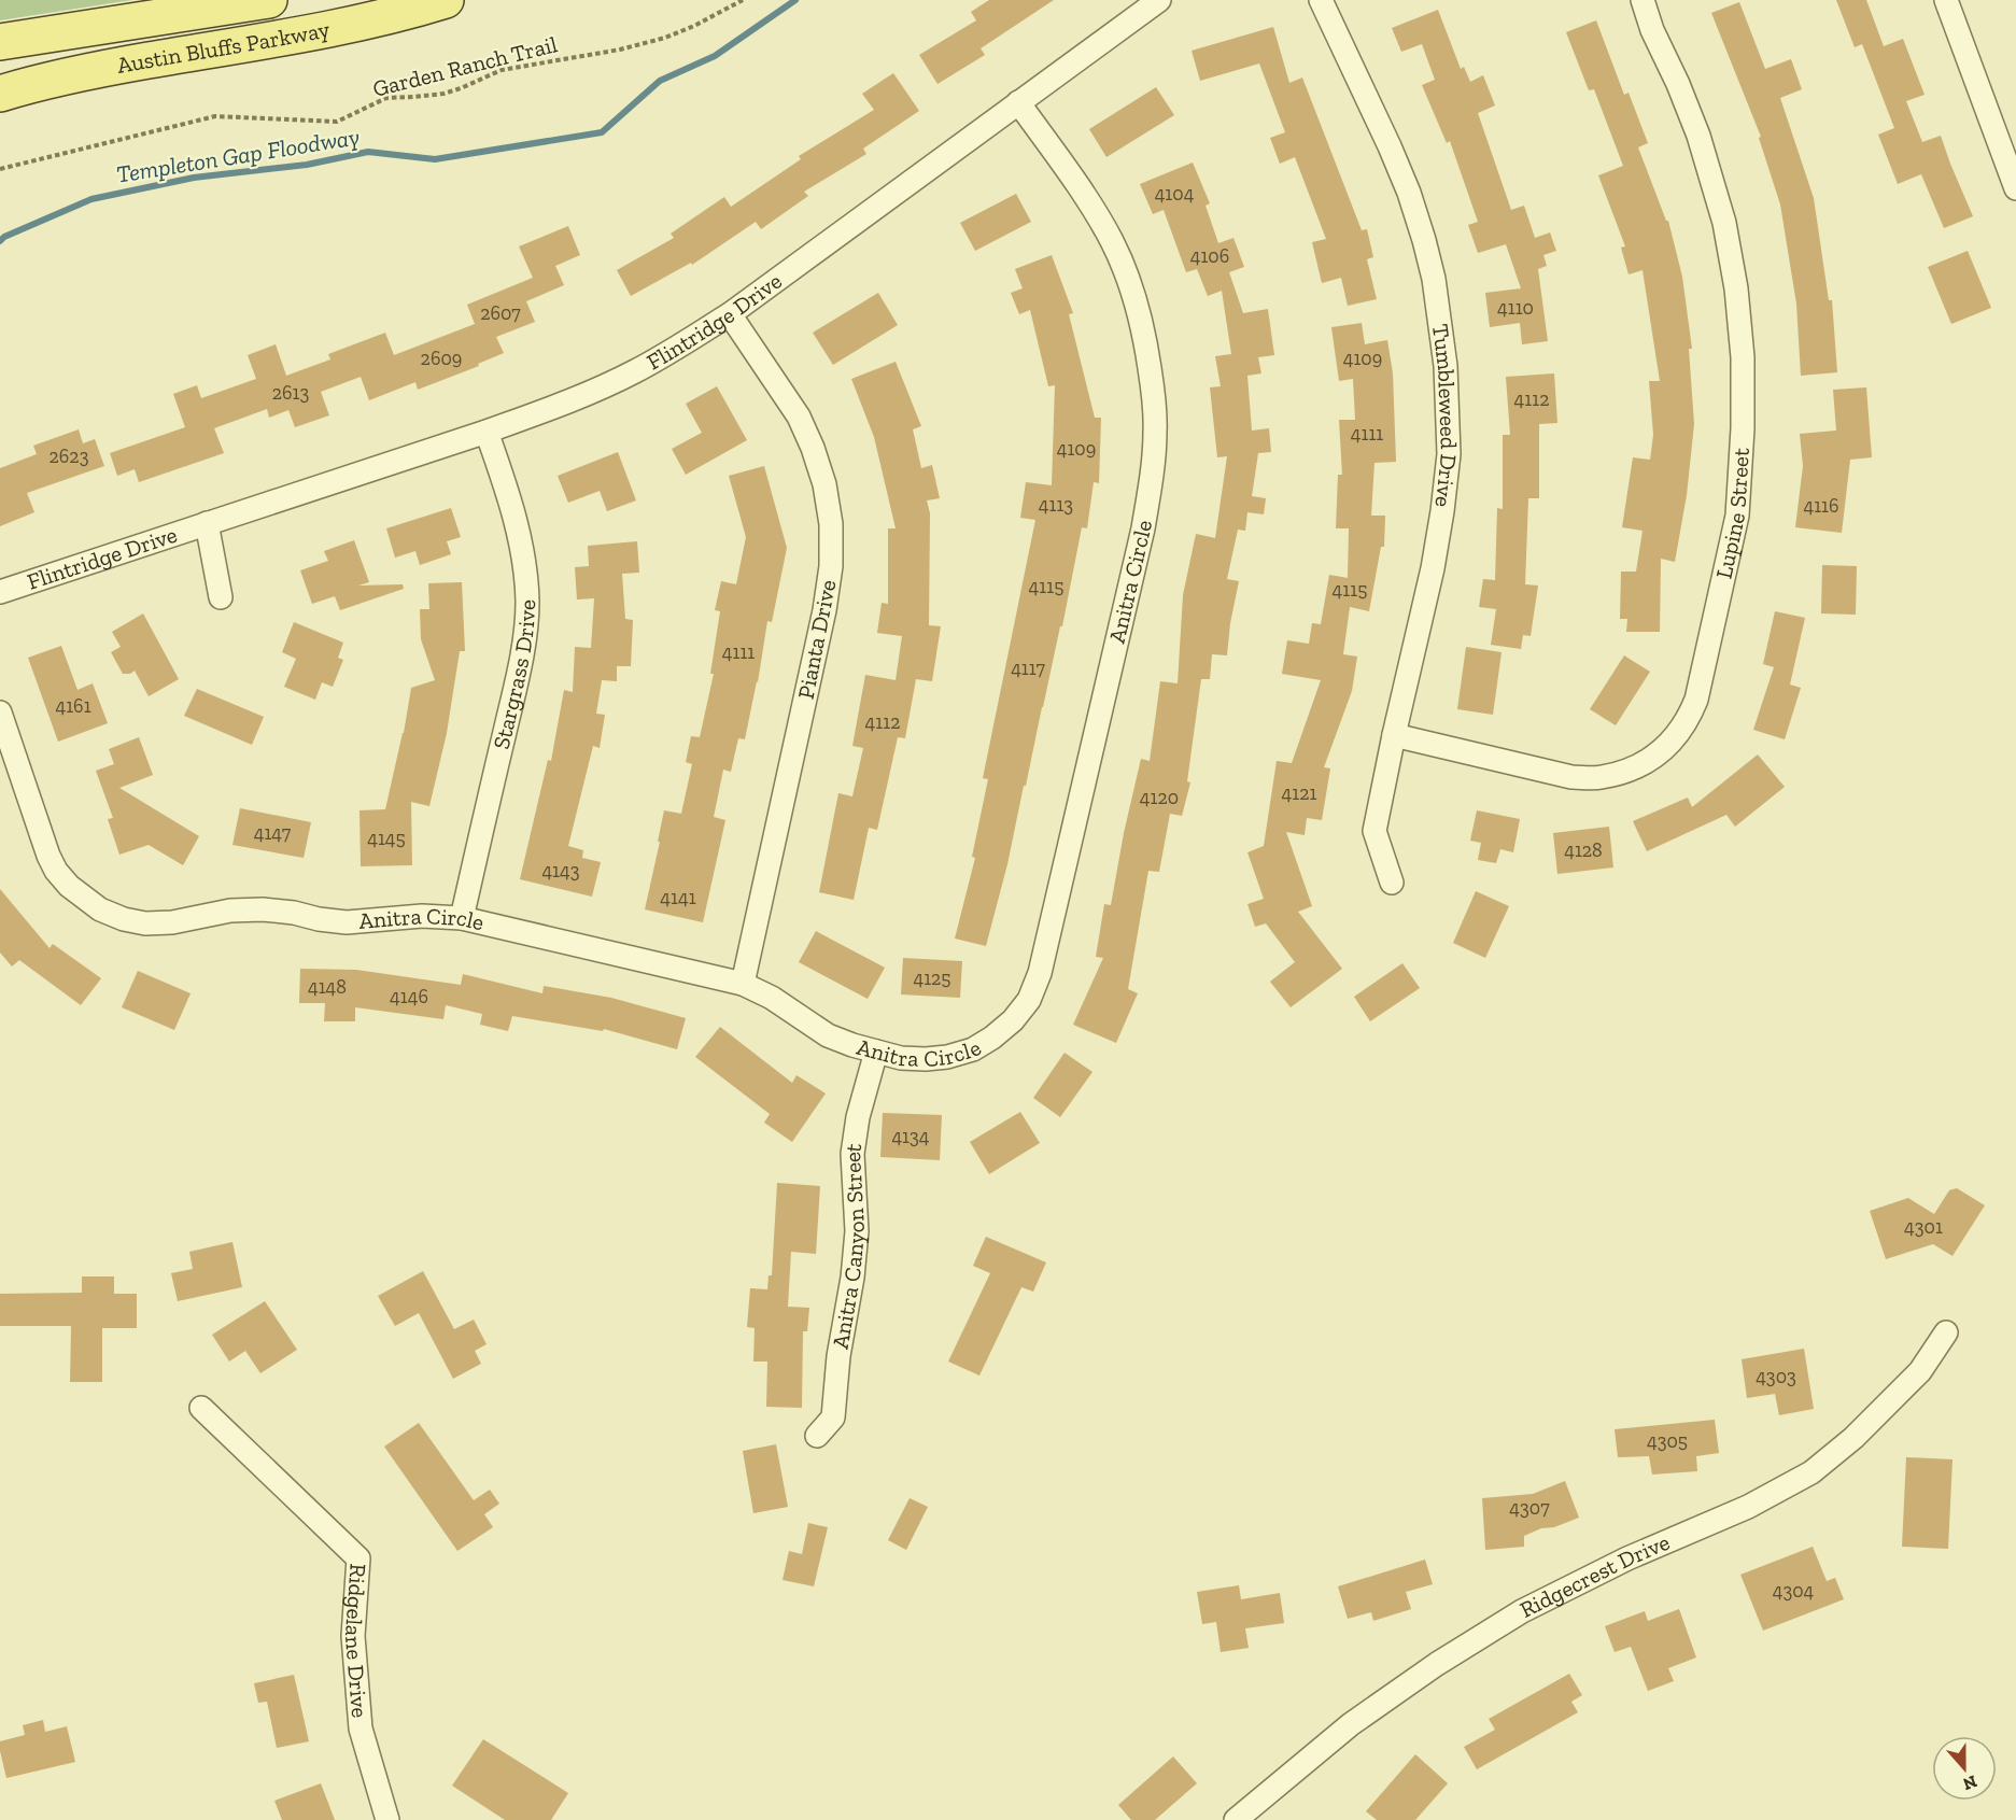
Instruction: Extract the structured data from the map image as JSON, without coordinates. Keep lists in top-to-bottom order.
{
  "streets": {
    "main road": ["Austin Bluffs Parkway"],
    "street": [
      "Flintridge Drive",
      "Tumbleweed Drive",
      "Lupine Street",
      "Anitra Circle",
      "Pianta Drive",
      "Stargrass Drive",
      "Anitra Canyon Street",
      "Ridgecrest Drive",
      "Ridgelane Drive"
    ],
    "path": ["Garden Ranch Trail"]
  },
  "crossings": [
    ["Flintridge Drive", "Anitra Circle"],
    ["Flintridge Drive", "Pianta Drive"],
    ["Flintridge Drive", "Stargrass Drive"],
    ["Tumbleweed Drive", "Lupine Street"],
    ["Anitra Circle", "Pianta Drive"],
    ["Anitra Circle", "Stargrass Drive"],
    ["Anitra Circle", "Anitra Canyon Street"]
  ],
  "water": ["Templeton Gap Floodway"],
  "house_numbers": [
    "4104",
    "4106",
    "4110",
    "2607",
    "2609",
    "4109",
    "2613",
    "4112",
    "4111",
    "4109",
    "2623",
    "4113",
    "4116",
    "4115",
    "4115",
    "4111",
    "4117",
    "4161",
    "4112",
    "4121",
    "4120",
    "4147",
    "4145",
    "4128",
    "4143",
    "4141",
    "4125",
    "4148",
    "4146",
    "4134",
    "4301",
    "4303",
    "4305",
    "4307",
    "4304"
  ],
  "north": "bottom"
}
